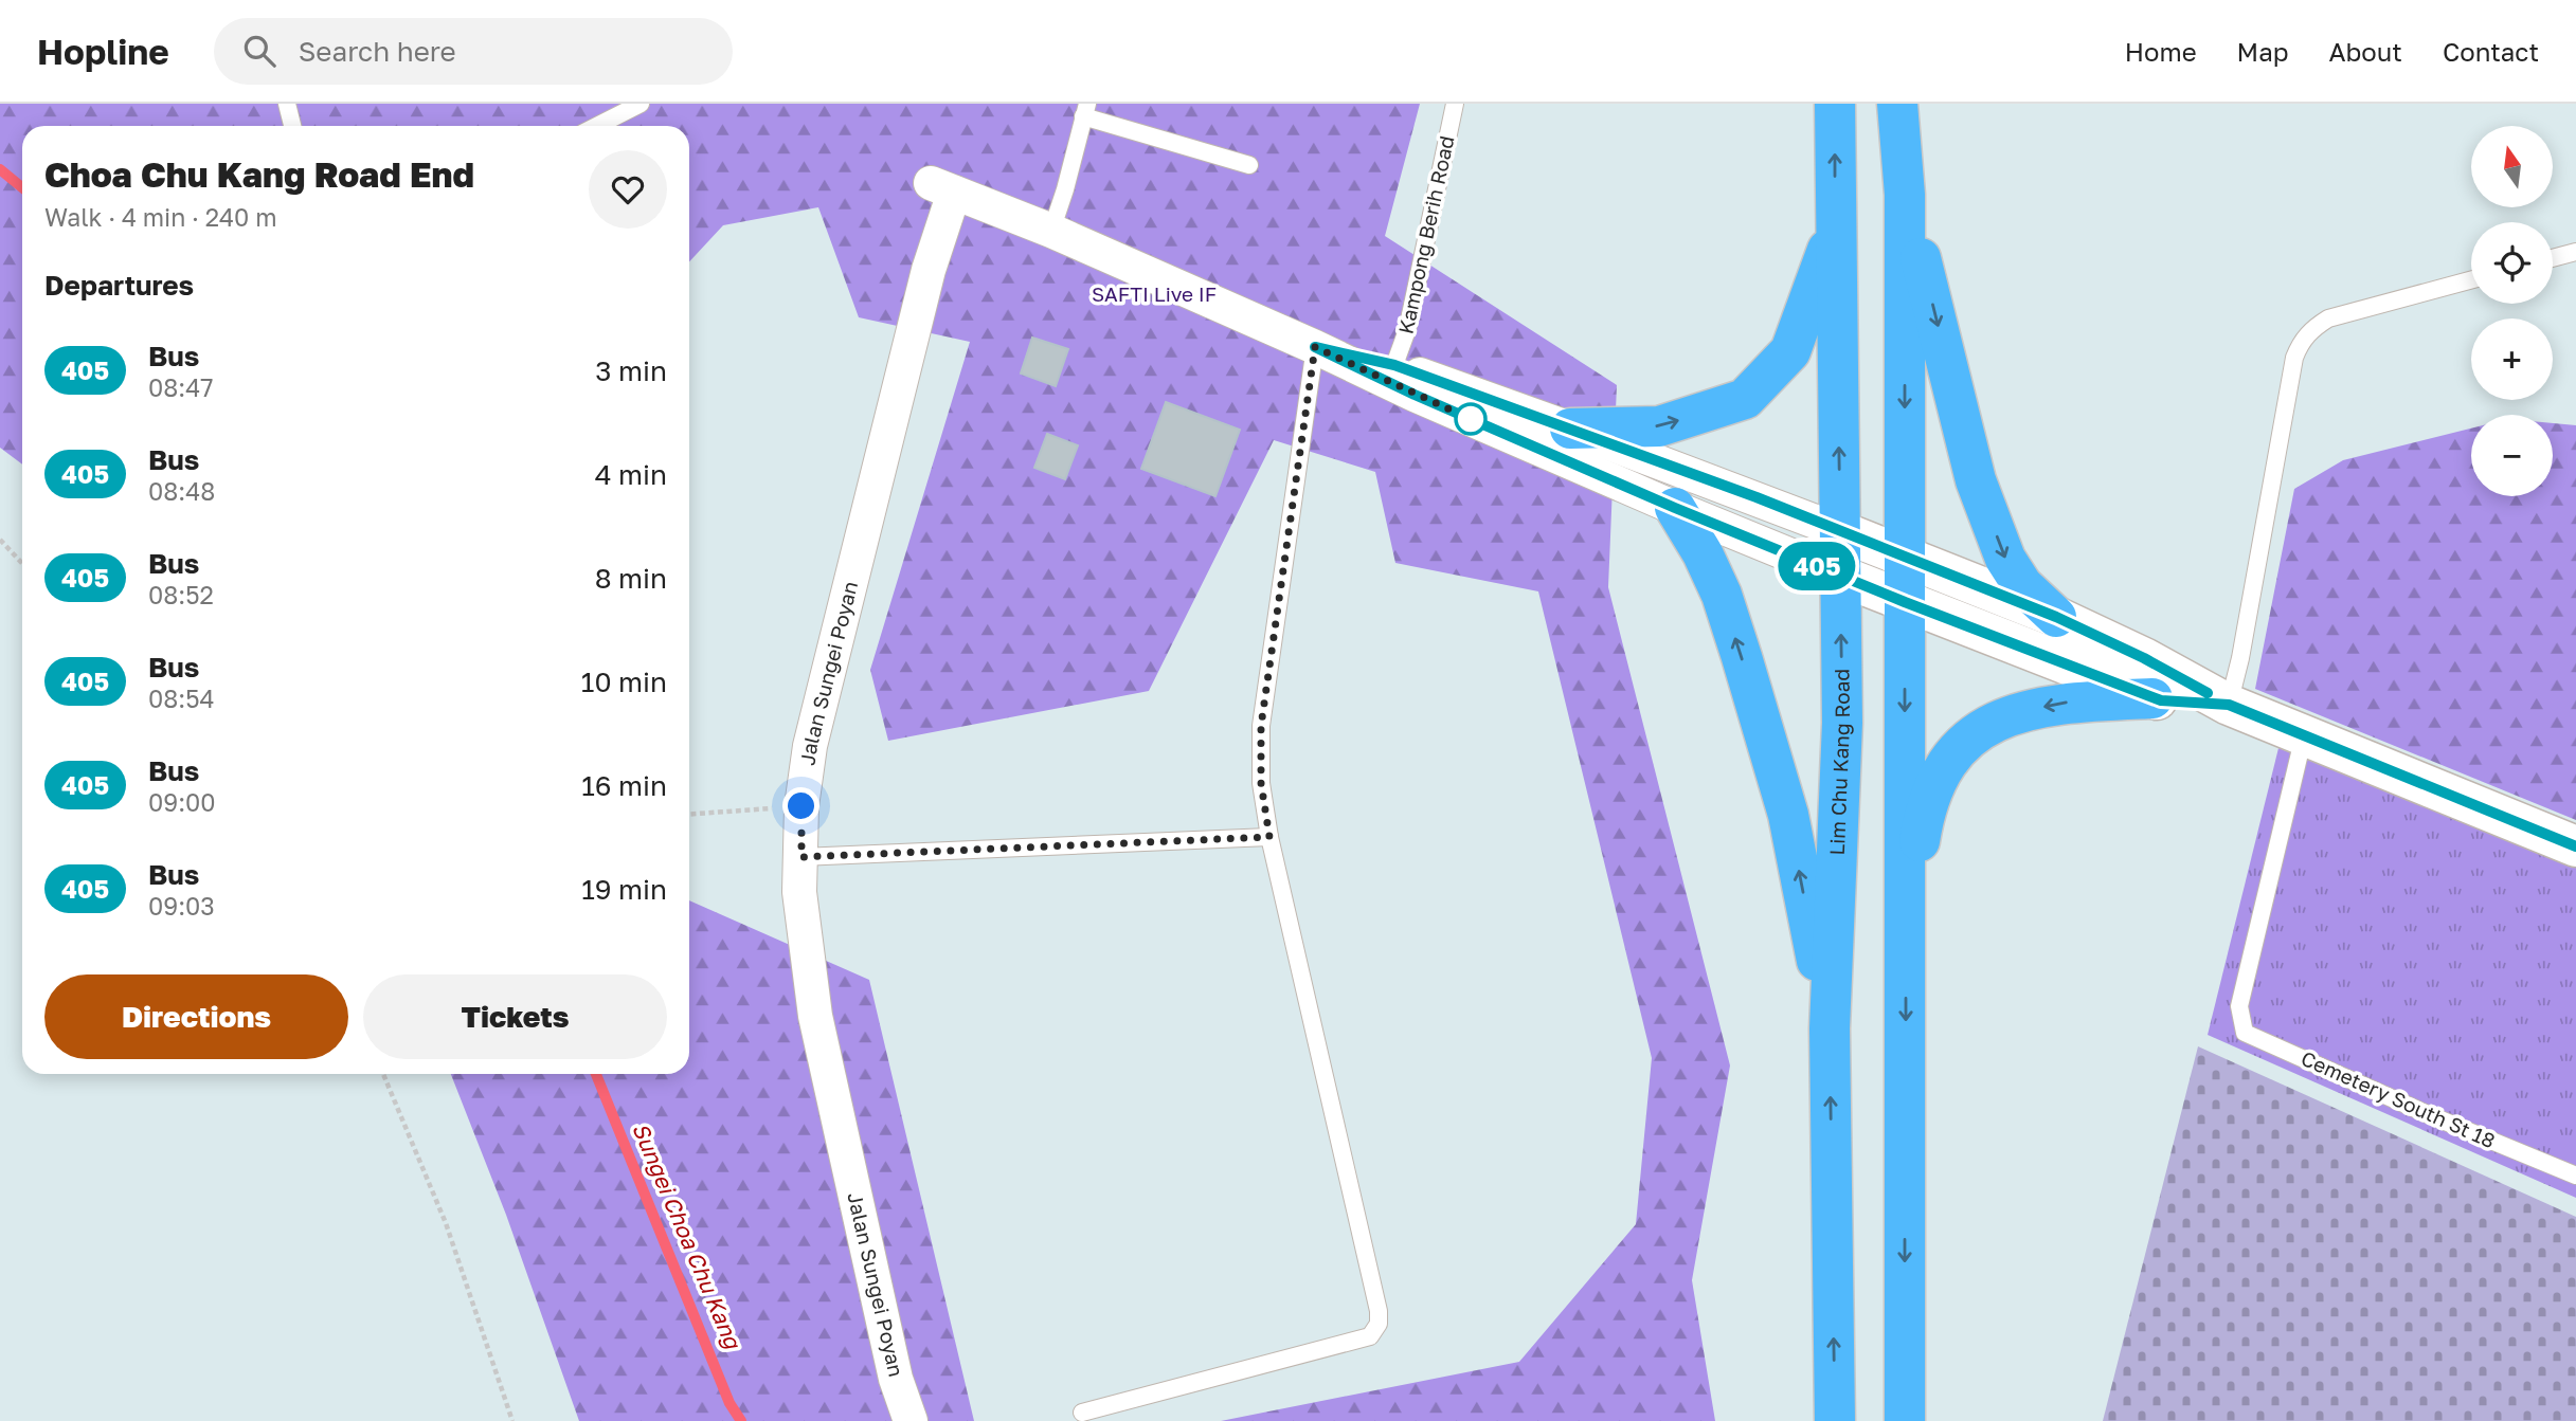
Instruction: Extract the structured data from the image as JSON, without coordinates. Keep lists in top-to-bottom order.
{
  "streets": {
    "main road": ["Lim Chu Kang Road"],
    "street": ["Jalan Sungei Poyan"],
    "lane": ["Kampong Berih Road", "Cemetery South St 18"]
  },
  "water": ["Sungei Choa Chu Kang"],
  "parks": ["SAFTI Live IF"],
  "lines": ["bus line 405"],
  "north": "top",
  "page": {
    "header": "Hopline",
    "search": "Search here",
    "nav": [
      "Home",
      "Map",
      "About",
      "Contact"
    ],
    "on_map": "405",
    "map_buttons": ["+", "−"],
    "heading": [
      ["Choa Chu Kang Road End", "Walk · 4 min · 240 m"],
      "Departures"
    ],
    "list": [
      {
        "mark": "405",
        "name": "Bus",
        "note": "08:47",
        "value": "3 min"
      },
      {
        "mark": "405",
        "name": "Bus",
        "note": "08:48",
        "value": "4 min"
      },
      {
        "mark": "405",
        "name": "Bus",
        "note": "08:52",
        "value": "8 min"
      },
      {
        "mark": "405",
        "name": "Bus",
        "note": "08:54",
        "value": "10 min"
      },
      {
        "mark": "405",
        "name": "Bus",
        "note": "09:00",
        "value": "16 min"
      },
      {
        "mark": "405",
        "name": "Bus",
        "note": "09:03",
        "value": "19 min"
      }
    ],
    "buttons": ["Directions", "Tickets"]
  }
}
